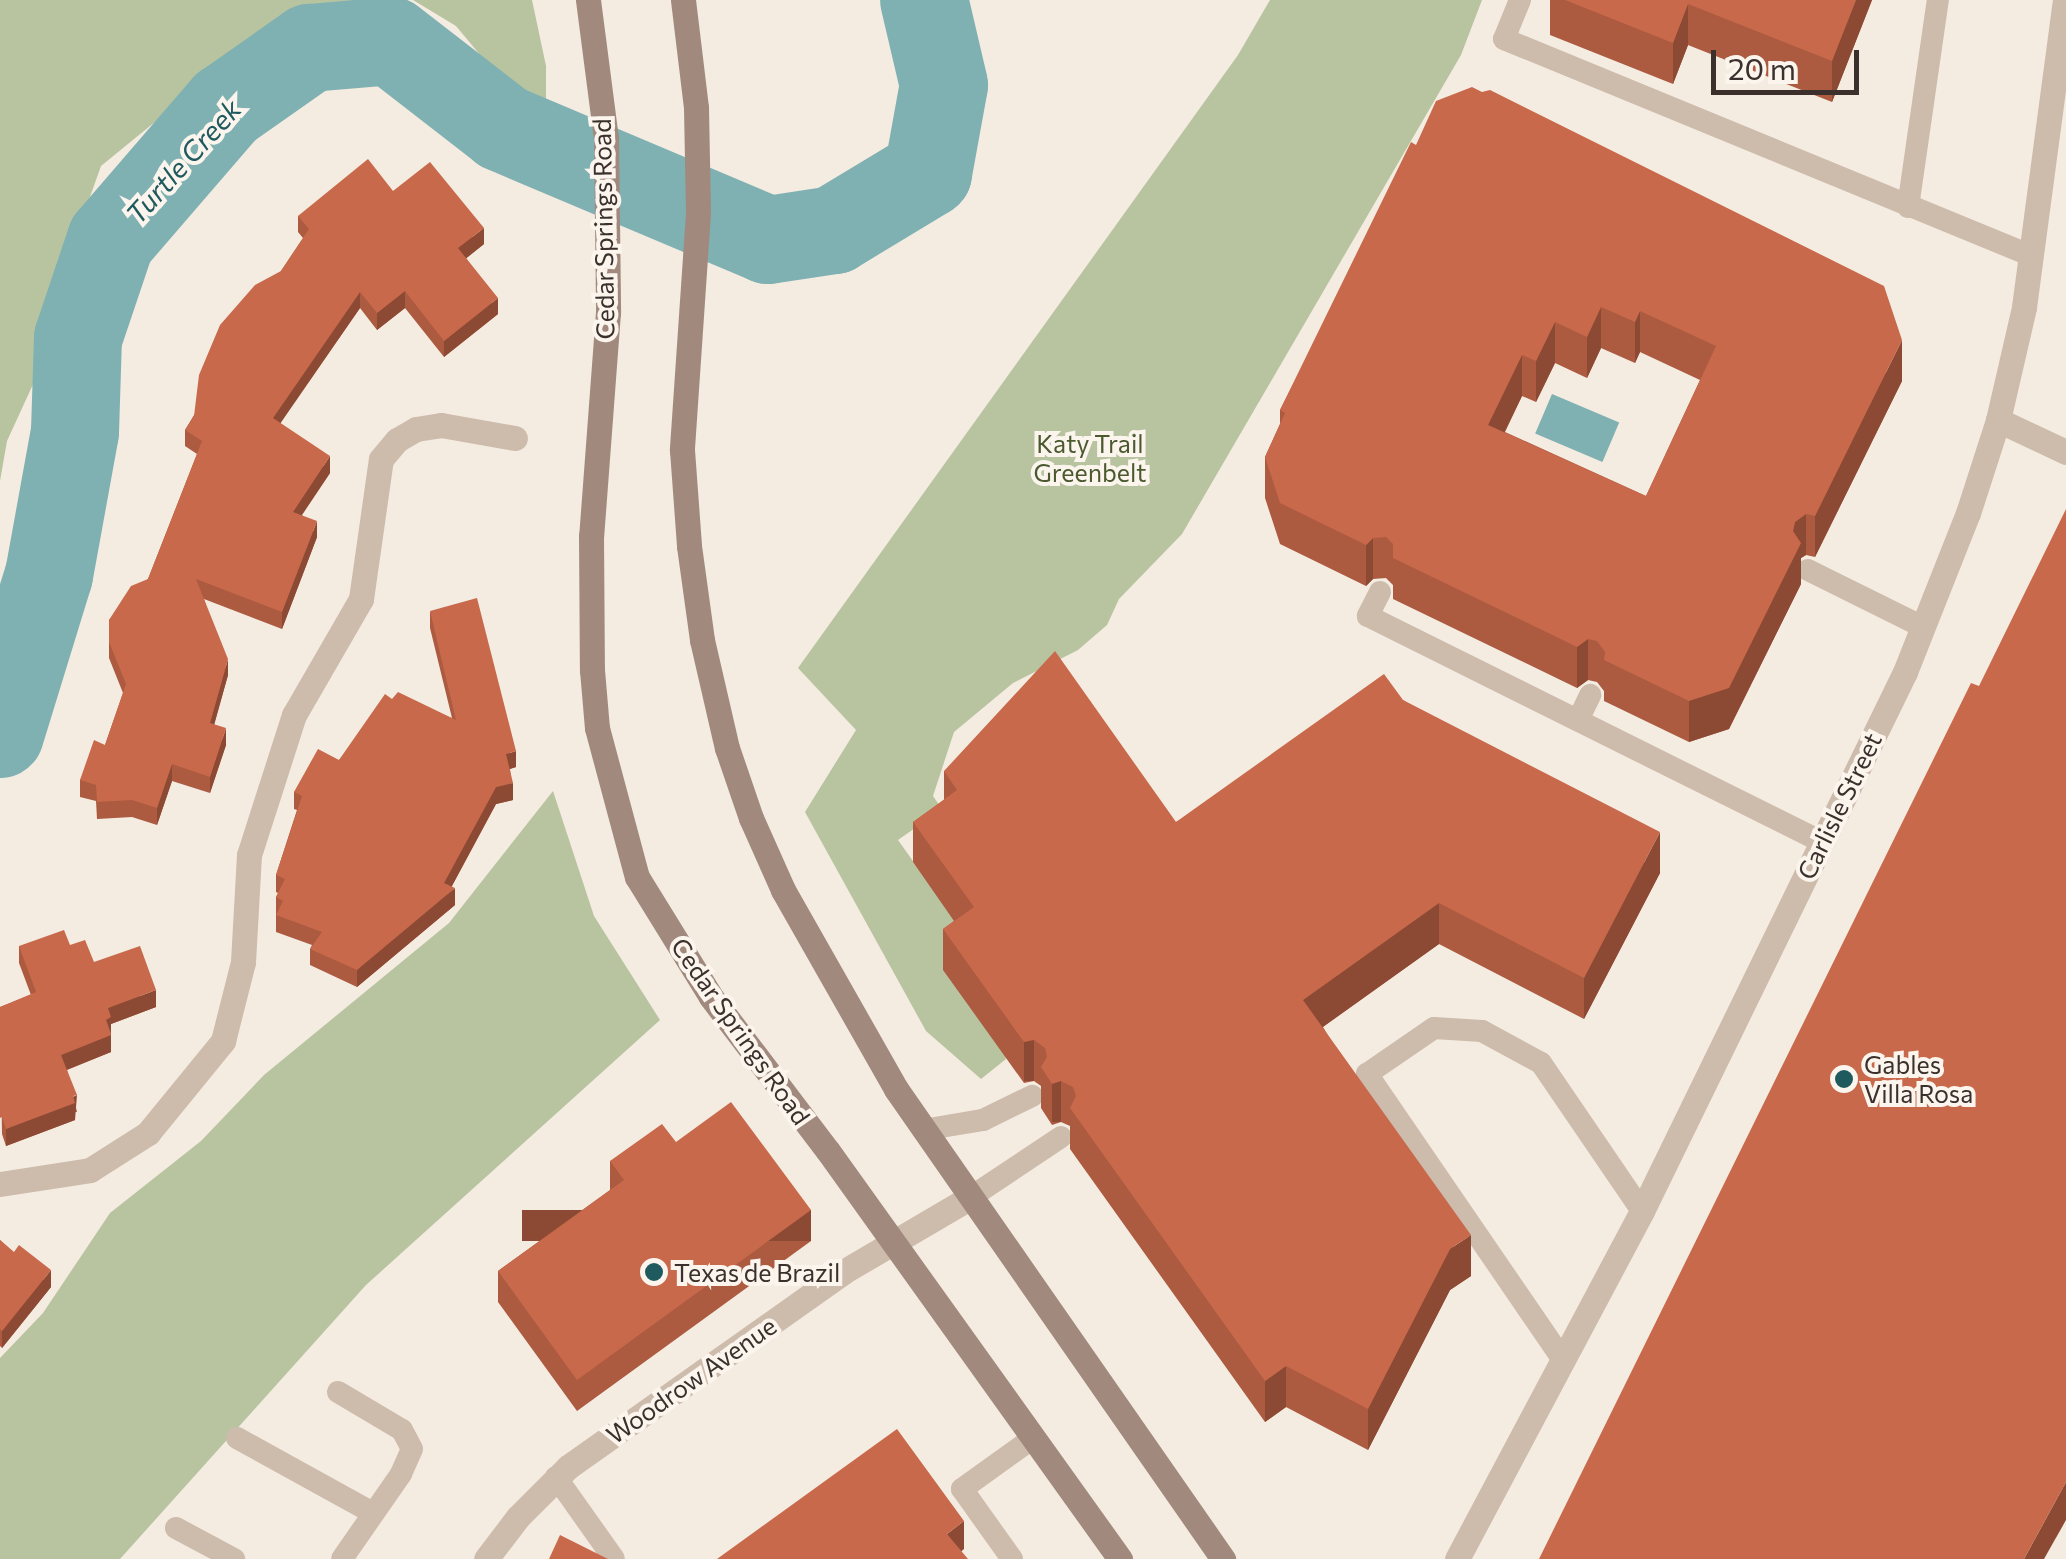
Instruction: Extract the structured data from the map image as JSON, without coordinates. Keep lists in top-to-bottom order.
{
  "streets": {
    "main road": ["Cedar Springs Road"],
    "street": ["Carlisle Street", "Woodrow Avenue"]
  },
  "crossings": [
    ["Cedar Springs Road", "Woodrow Avenue"]
  ],
  "water": ["Turtle Creek"],
  "parks": ["Katy Trail Greenbelt"],
  "places": ["Gables Villa Rosa", "Texas de Brazil"],
  "scale_bar": "20 m"
}
